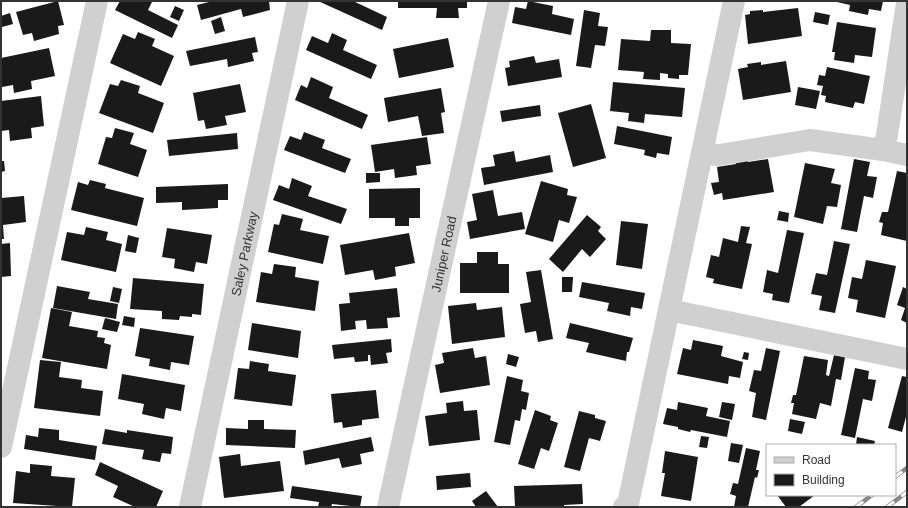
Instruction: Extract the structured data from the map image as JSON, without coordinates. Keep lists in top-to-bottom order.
{
  "streets": {
    "street": ["Saley Parkway", "Juniper Road"]
  },
  "legend": ["Road", "Building"]
}
